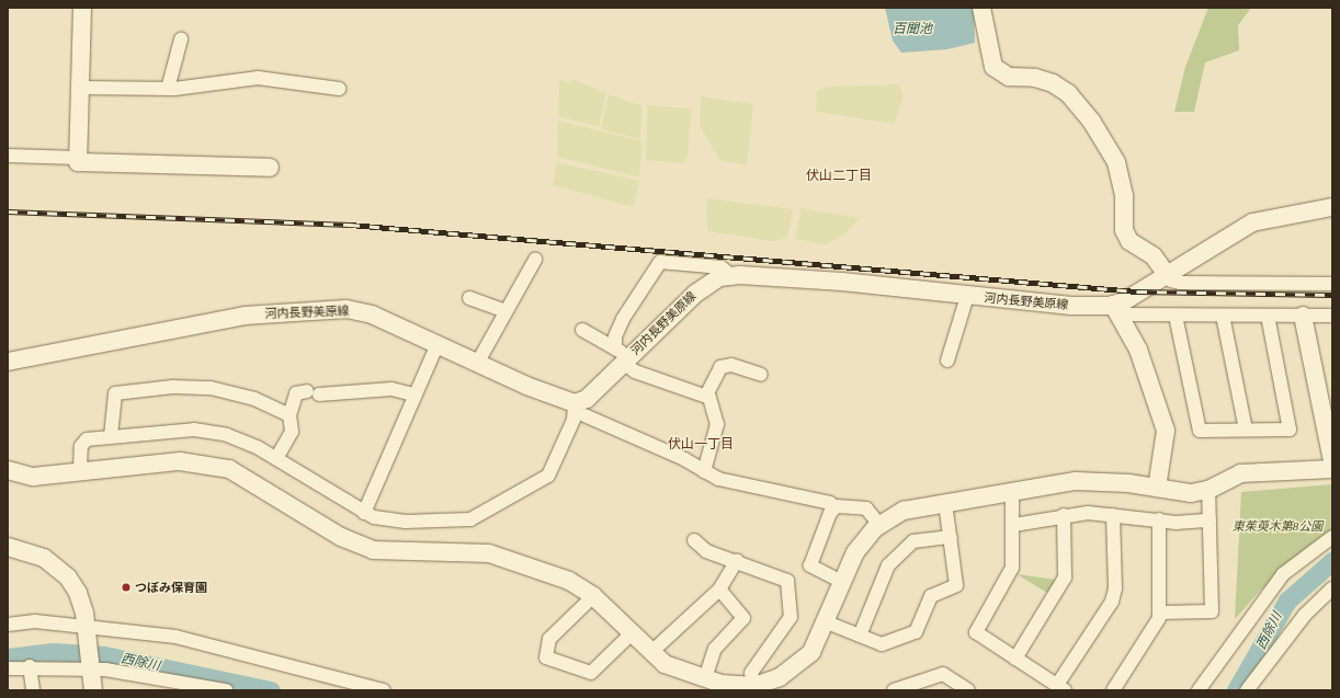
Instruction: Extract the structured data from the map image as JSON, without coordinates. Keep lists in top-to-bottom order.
{
  "streets": {
    "street": ["河内長野美原線"]
  },
  "districts": ["伏山二丁目", "伏山一丁目"],
  "water": ["百聞池", "西除川"],
  "parks": ["東茱萸木第8公園"],
  "places": ["つぼみ保育園"]
}
